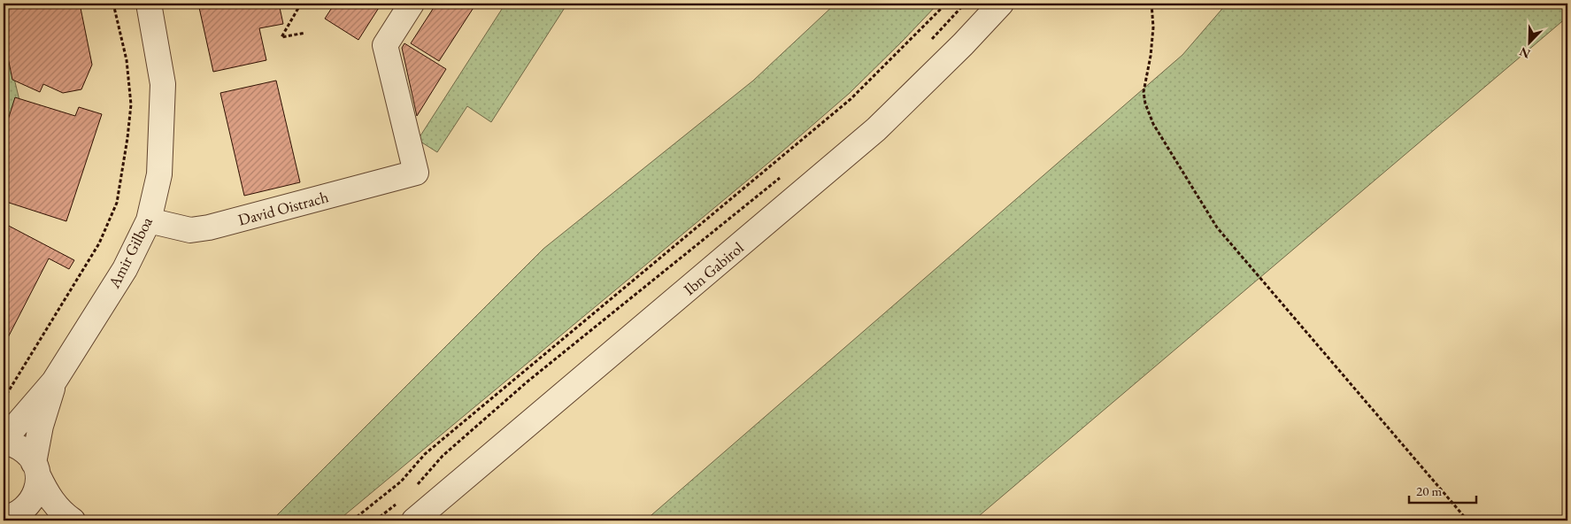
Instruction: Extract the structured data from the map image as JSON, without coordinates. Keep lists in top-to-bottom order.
{
  "streets": {
    "street": ["David Oistrach", "Amir Gilboa", "Ibn Gabirol"]
  },
  "crossings": [
    ["David Oistrach", "Amir Gilboa"]
  ],
  "scale_bar": "20 m",
  "north": "bottom left"
}
